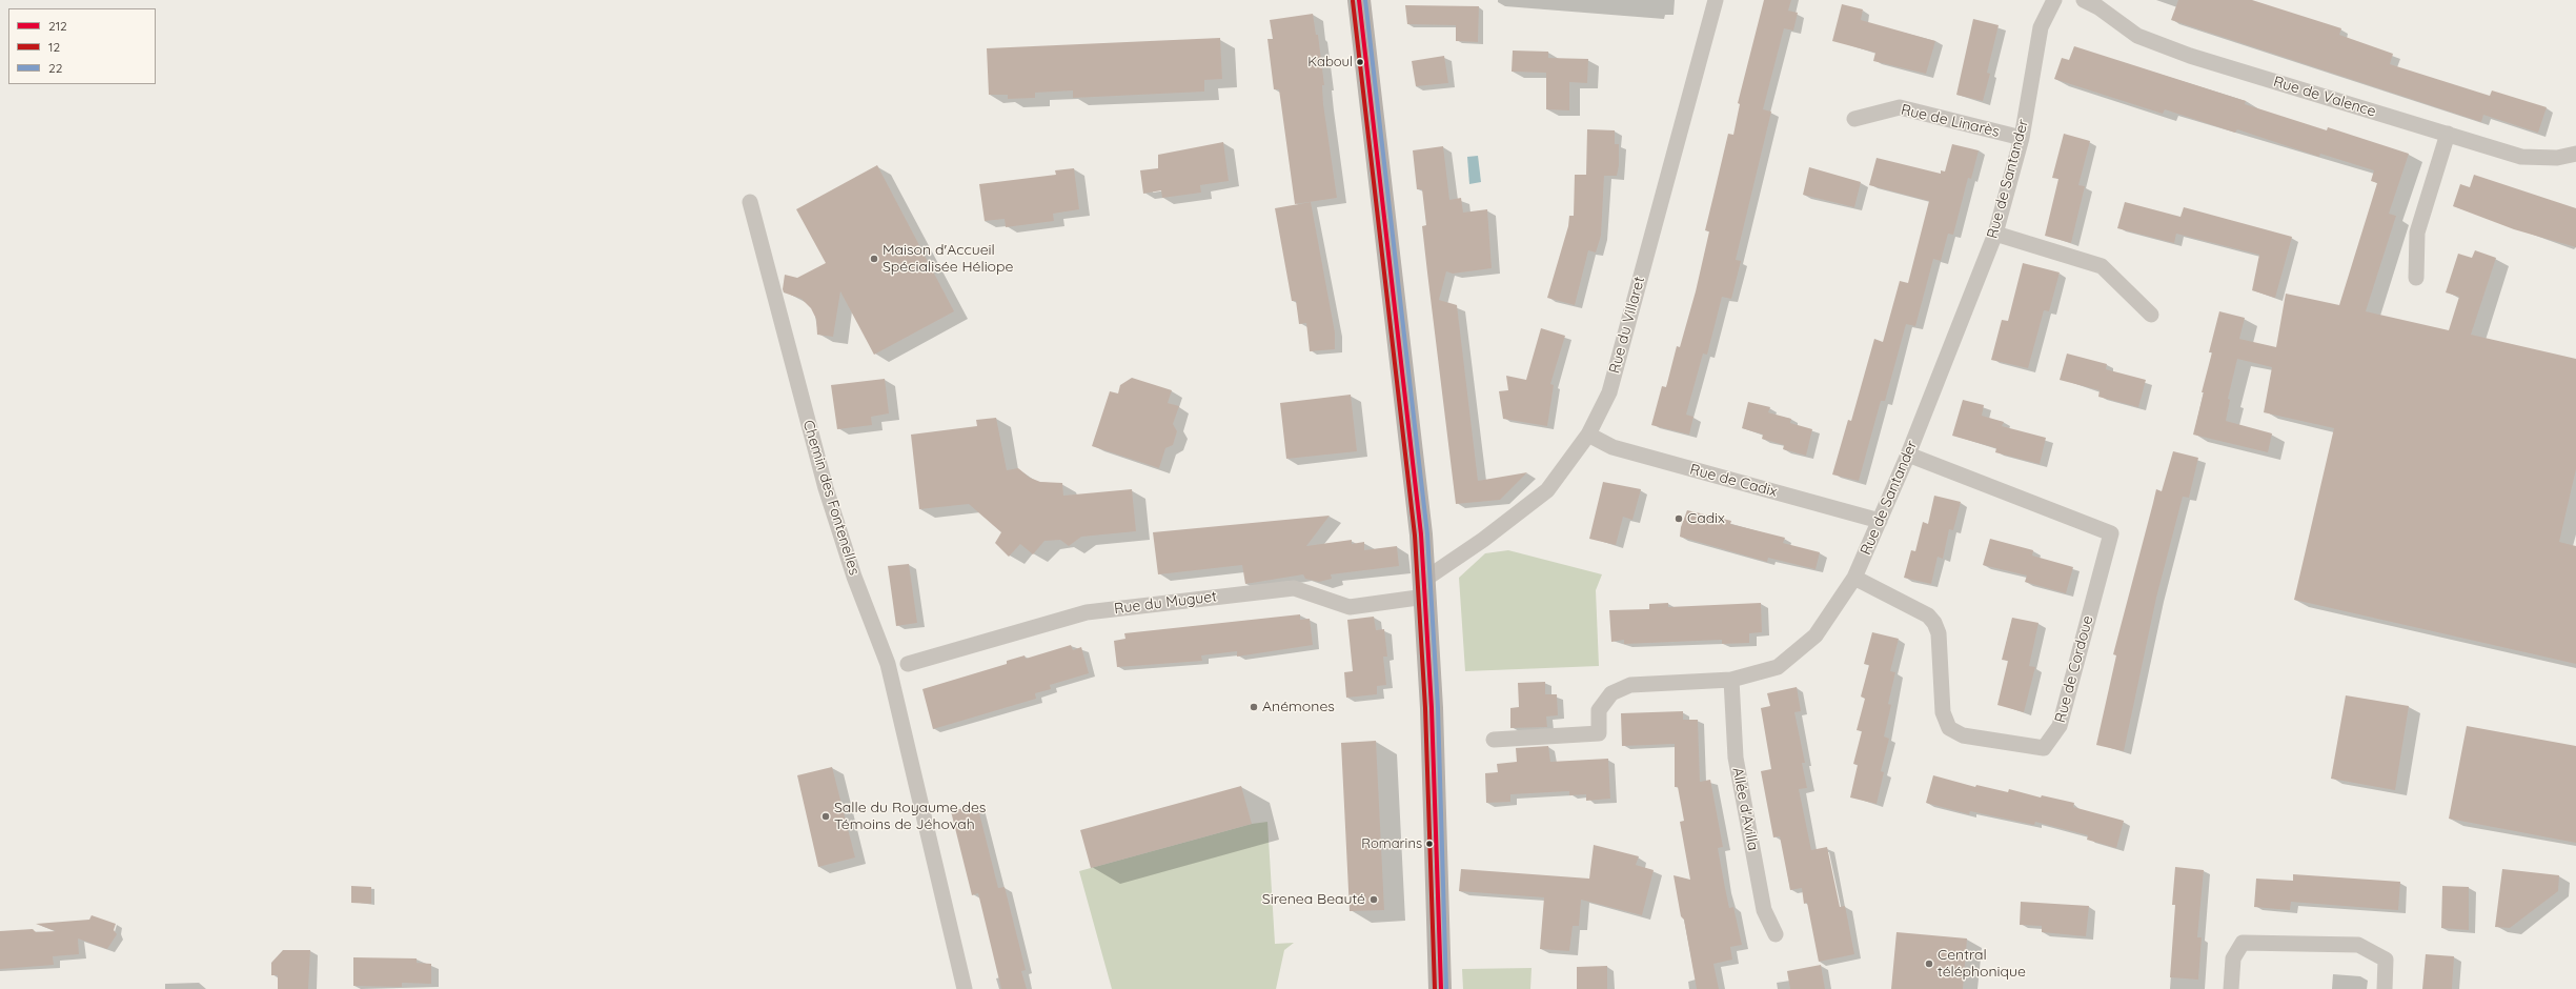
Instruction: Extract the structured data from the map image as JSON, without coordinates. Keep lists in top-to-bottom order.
{
  "streets": {
    "street": [
      "Rue de Valence",
      "Rue de Linarès",
      "Rue de Santander",
      "Rue du Villaret",
      "Rue de Cadix",
      "Chemin des Fontenelles",
      "Rue du Muguet",
      "Rue de Cordoue",
      "Allée d'Avilla"
    ]
  },
  "crossings": [
    ["Rue de Linarès", "Rue de Santander"],
    ["Rue de Santander", "Rue de Cadix"],
    ["Rue de Santander", "Rue de Cordoue"],
    ["Rue de Santander", "Allée d'Avilla"],
    ["Rue du Villaret", "Rue de Cadix"],
    ["Rue du Villaret", "Rue du Muguet"]
  ],
  "places": [
    "Kaboul",
    "Maison d'Accueil Spécialisée Héliope",
    "Cadix",
    "Anémones",
    "Salle du Royaume des Témoins de Jéhovah",
    "Romarins",
    "Sirenea Beauté",
    "Central téléphonique"
  ],
  "lines": ["transit line 212", "transit line 22", "transit line 12"],
  "legend": ["212", "12", "22"]
}
